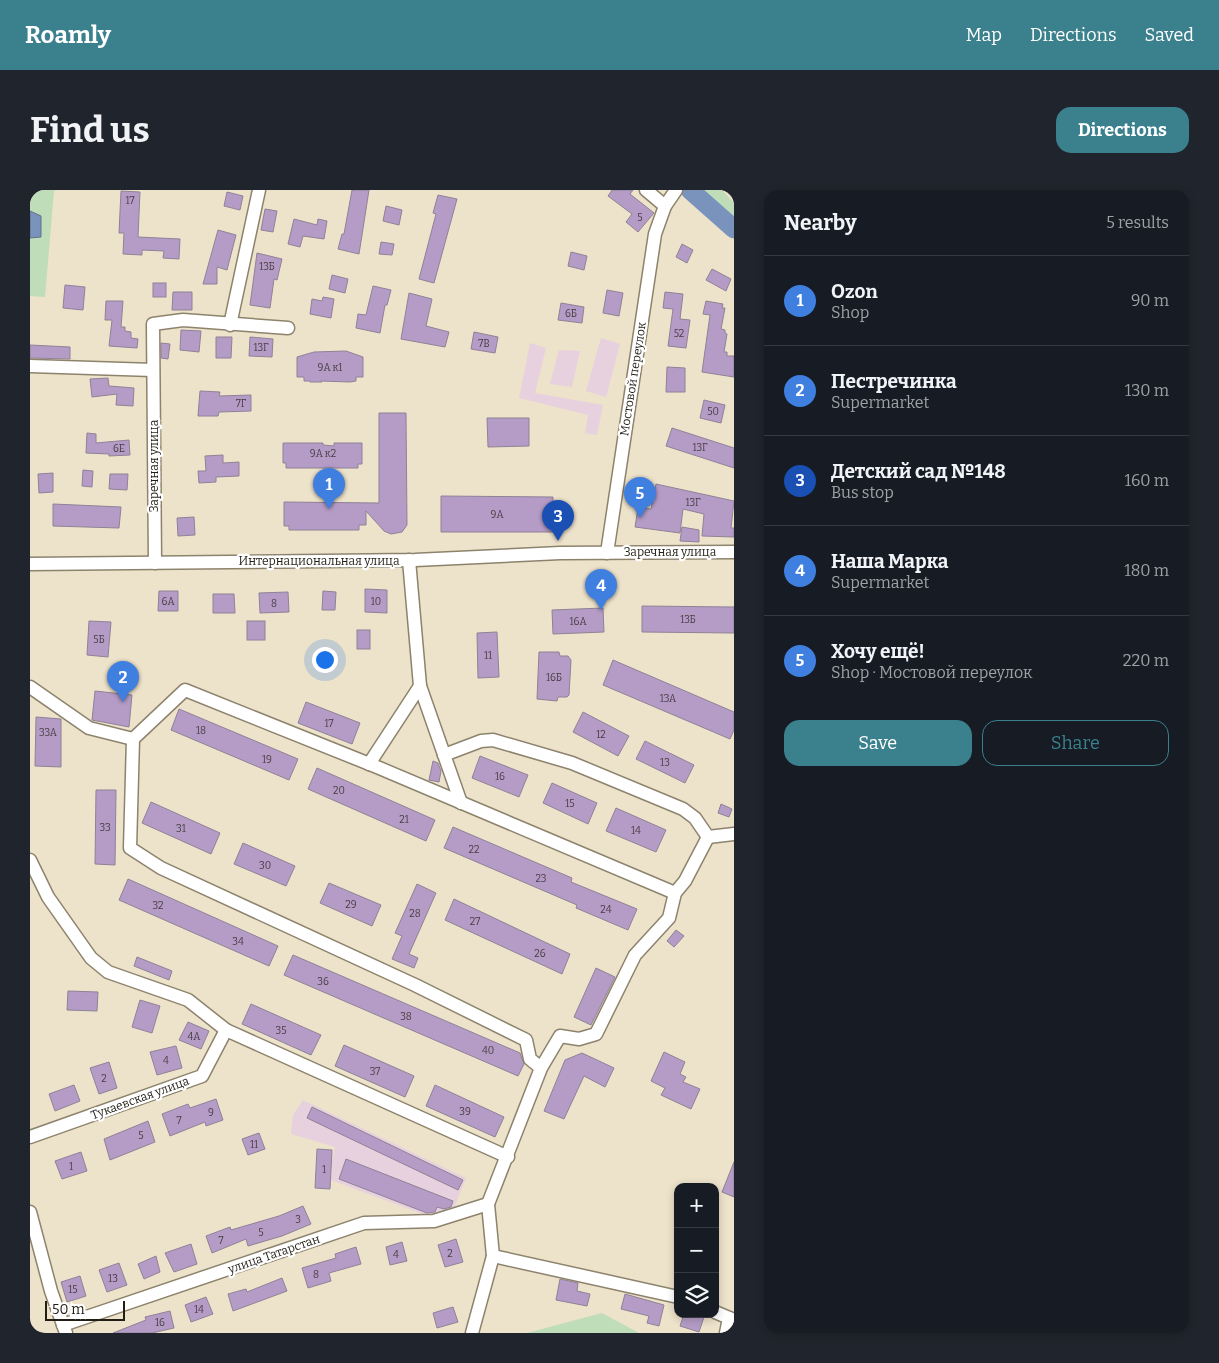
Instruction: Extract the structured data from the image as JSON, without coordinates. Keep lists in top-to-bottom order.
{
  "streets": {
    "street": [
      "Мостовой переулок",
      "Заречная улица",
      "Интернациональная улица",
      "Тукаевская улица",
      "улица Татарстан"
    ]
  },
  "crossings": [
    ["Мостовой переулок", "Заречная улица"],
    ["Мостовой переулок", "Интернациональная улица"],
    ["Заречная улица", "Интернациональная улица"]
  ],
  "house_numbers": [
    "17",
    "5",
    "13Б",
    "6Б",
    "52",
    "7В",
    "13Г",
    "9А к1",
    "7Г",
    "50",
    "13Г",
    "6Е",
    "9А к2",
    "13Г",
    "9А",
    "6А",
    "10",
    "8",
    "13Б",
    "16А",
    "5Б",
    "11",
    "16Б",
    "13А",
    "17",
    "18",
    "33А",
    "12",
    "19",
    "13",
    "16",
    "20",
    "15",
    "21",
    "33",
    "31",
    "14",
    "22",
    "30",
    "23",
    "29",
    "32",
    "24",
    "28",
    "27",
    "34",
    "26",
    "36",
    "38",
    "35",
    "4А",
    "40",
    "4",
    "37",
    "2",
    "39",
    "9",
    "7",
    "5",
    "11",
    "1",
    "1",
    "3",
    "5",
    "7",
    "2",
    "4",
    "8",
    "13",
    "15",
    "14",
    "16"
  ],
  "scale_bar": "50 m",
  "page": {
    "header": "Roamly",
    "nav": ["Map", "Directions", "Saved"],
    "buttons": [
      "Directions",
      ["Save", "Share"]
    ],
    "title": "Find us",
    "heading": ["Nearby", "5 results"],
    "list": [
      {
        "mark": "1",
        "name": "Ozon",
        "note": "Shop",
        "value": "90 m"
      },
      {
        "mark": "2",
        "name": "Пестречинка",
        "note": "Supermarket",
        "value": "130 m"
      },
      {
        "mark": "3",
        "name": "Детский сад №148",
        "note": "Bus stop",
        "value": "160 m"
      },
      {
        "mark": "4",
        "name": "Наша Марка",
        "note": "Supermarket",
        "value": "180 m"
      },
      {
        "mark": "5",
        "name": "Хочу ещё!",
        "note": "Shop · Мостовой переулок",
        "value": "220 m"
      }
    ],
    "pins": [
      "1",
      "5",
      "3",
      "4",
      "2"
    ],
    "map_buttons": ["+", "−"],
    "scale": "50 m"
  }
}
